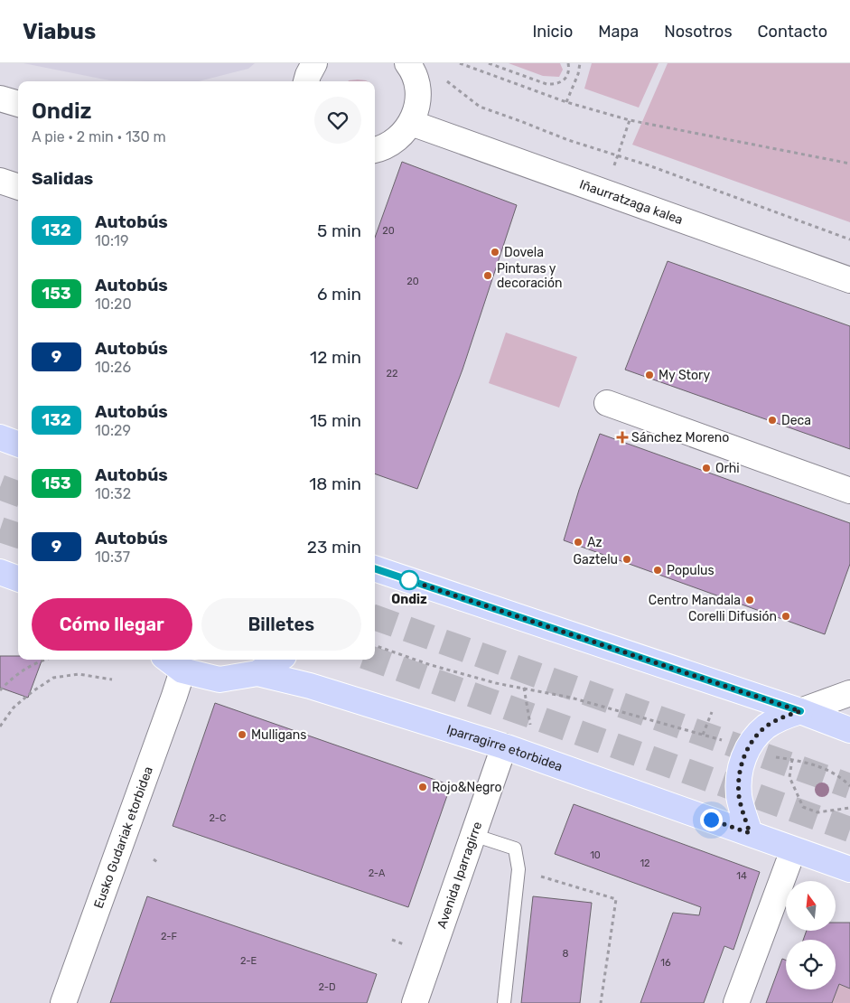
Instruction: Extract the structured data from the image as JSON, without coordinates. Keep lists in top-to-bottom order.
{
  "streets": {
    "main road": ["Iparragirre etorbidea"],
    "street": ["Iñaurratzaga kalea", "Eusko Gudariak etorbidea", "Avenida Iparragirre"]
  },
  "crossings": [
    ["Iparragirre etorbidea", "Avenida Iparragirre"]
  ],
  "places": {
    "other": [
      "Dovela",
      "Pinturas y decoración",
      "My Story",
      "Deca",
      "Orhi",
      "Az",
      "Gaztelu",
      "Populus",
      "Ondiz",
      "Centro Mandala",
      "Corelli Difusión",
      "Mulligans",
      "Rojo&Negro"
    ],
    "health": ["Sánchez Moreno"]
  },
  "lines": ["bus line 132"],
  "house_numbers": [
    "20",
    "20",
    "22",
    "2-C",
    "10",
    "12",
    "2-A",
    "14",
    "2-F",
    "8",
    "2-E",
    "16",
    "2-D"
  ],
  "north": "top",
  "page": {
    "header": "Viabus",
    "nav": [
      "Inicio",
      "Mapa",
      "Nosotros",
      "Contacto"
    ],
    "heading": [
      ["Ondiz", "A pie · 2 min · 130 m"],
      "Salidas"
    ],
    "list": [
      {
        "mark": "132",
        "name": "Autobús",
        "note": "10:19",
        "value": "5 min"
      },
      {
        "mark": "153",
        "name": "Autobús",
        "note": "10:20",
        "value": "6 min"
      },
      {
        "mark": "9",
        "name": "Autobús",
        "note": "10:26",
        "value": "12 min"
      },
      {
        "mark": "132",
        "name": "Autobús",
        "note": "10:29",
        "value": "15 min"
      },
      {
        "mark": "153",
        "name": "Autobús",
        "note": "10:32",
        "value": "18 min"
      },
      {
        "mark": "9",
        "name": "Autobús",
        "note": "10:37",
        "value": "23 min"
      }
    ],
    "buttons": ["Cómo llegar", "Billetes"]
  }
}
